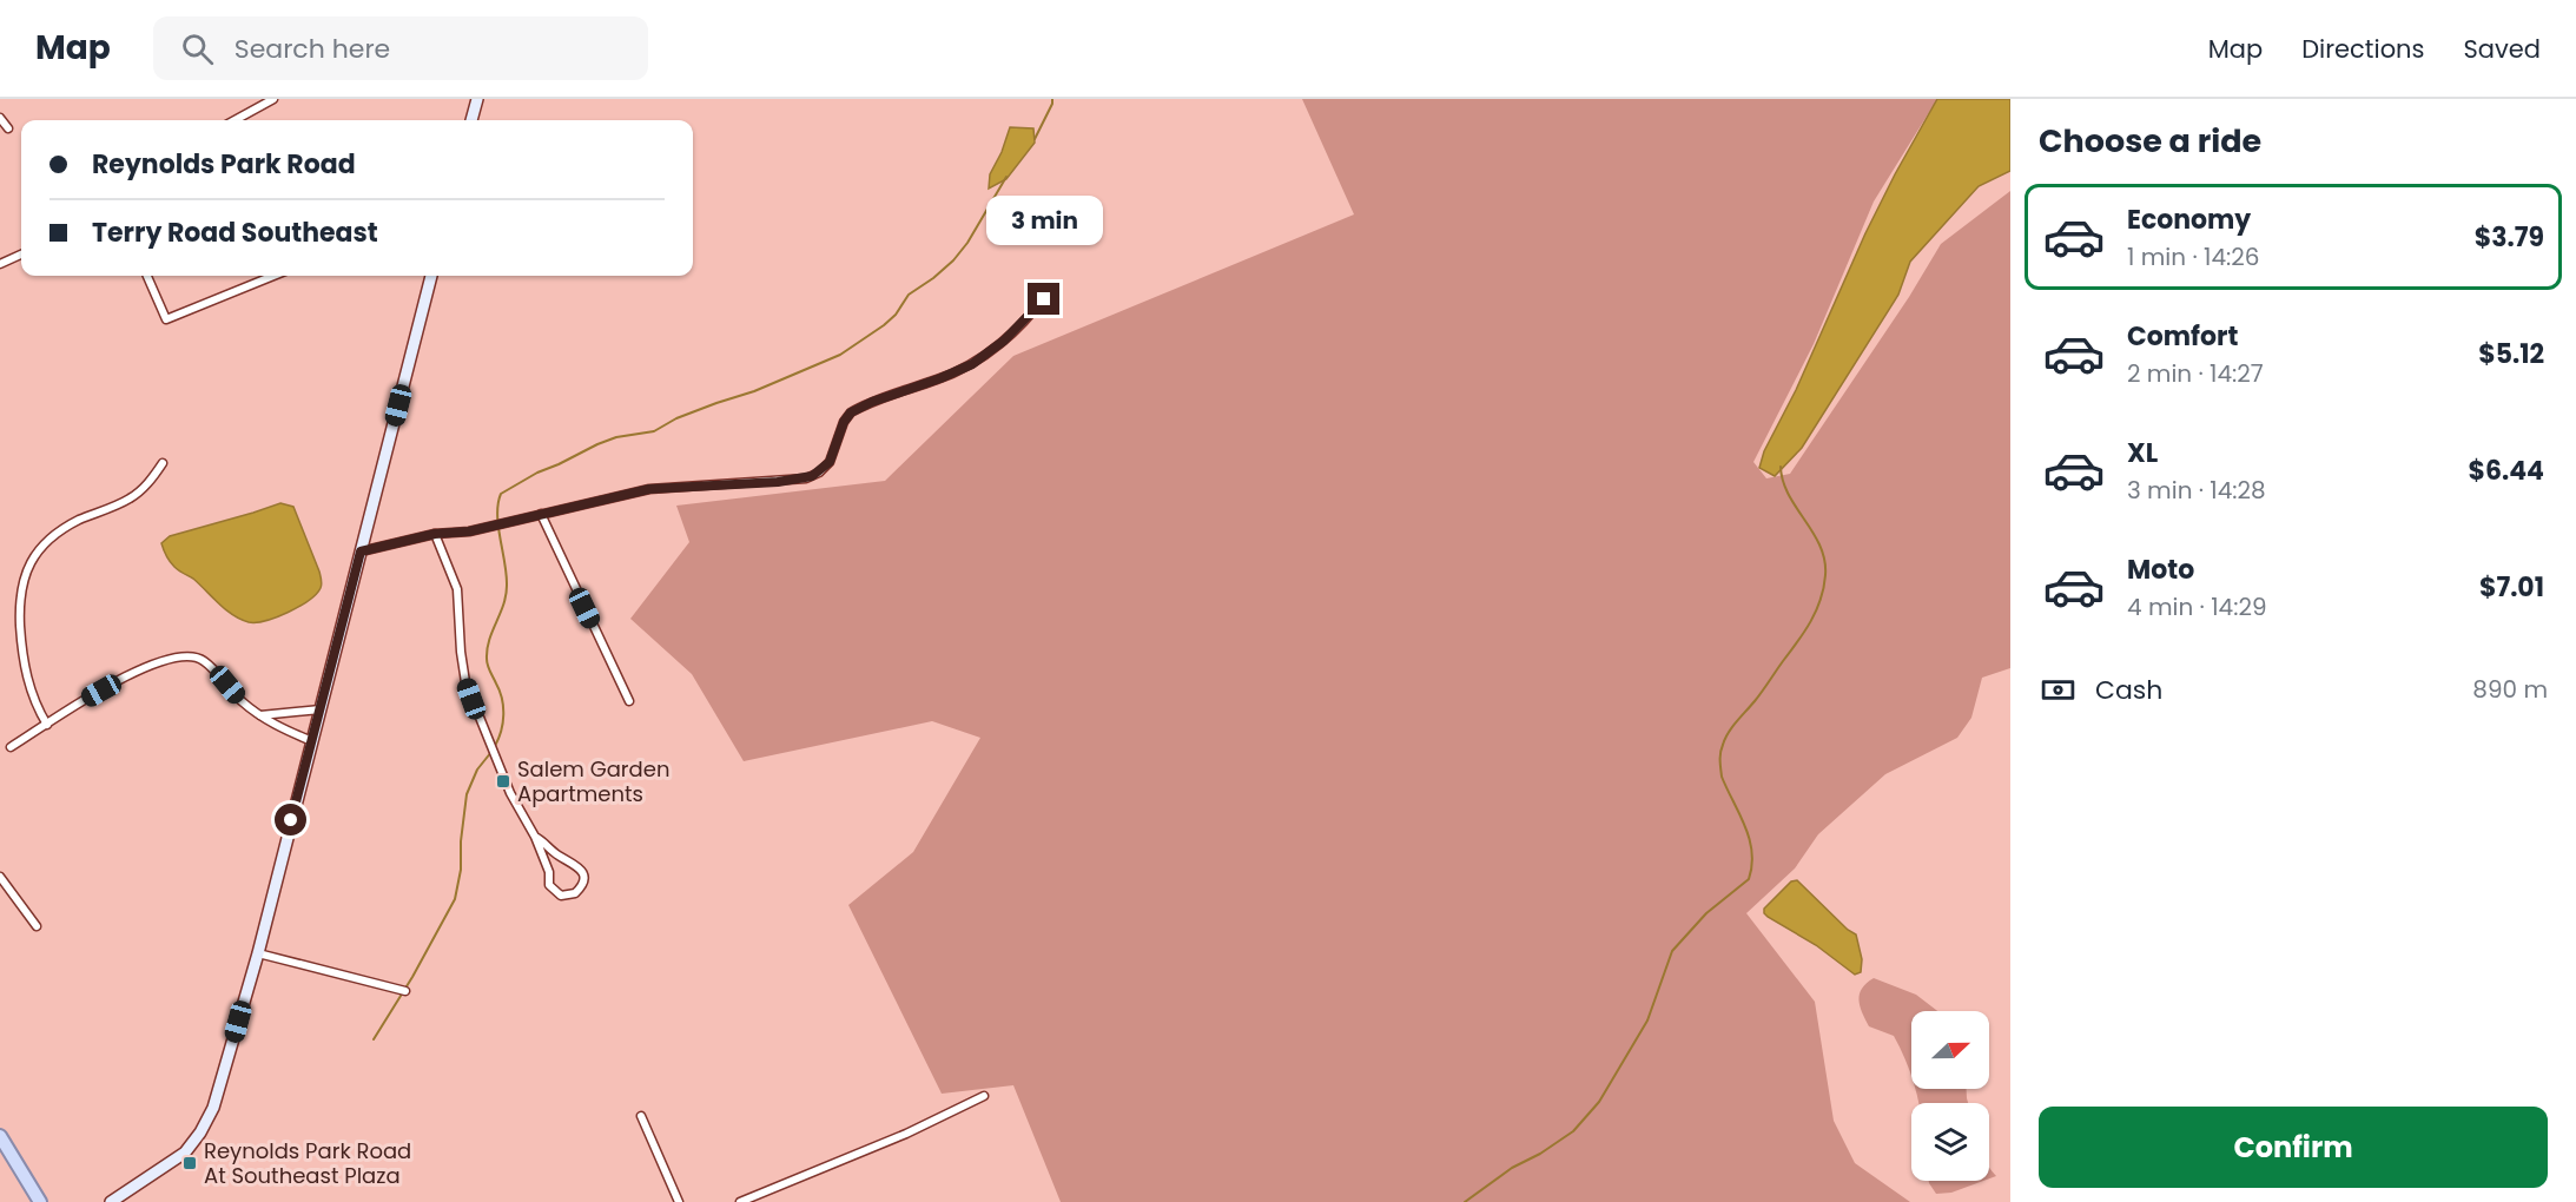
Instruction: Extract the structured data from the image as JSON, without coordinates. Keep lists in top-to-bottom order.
{
  "places": {
    "transit": ["Salem Garden Apartments", "Reynolds Park Road At Southeast Plaza"]
  },
  "north": "right",
  "page": {
    "header": "Map",
    "search": "Search here",
    "nav": ["Map", "Directions", "Saved"],
    "heading": "Choose a ride",
    "banner": ["Reynolds Park Road", "Terry Road Southeast"],
    "list": [
      {
        "name": "Economy",
        "note": "1 min · 14:26",
        "value": "$3.79"
      },
      {
        "name": "Comfort",
        "note": "2 min · 14:27",
        "value": "$5.12"
      },
      {
        "name": "XL",
        "note": "3 min · 14:28",
        "value": "$6.44"
      },
      {
        "name": "Moto",
        "note": "4 min · 14:29",
        "value": "$7.01"
      }
    ],
    "bubble": "3 min",
    "pay": ["Cash", "890 m"],
    "buttons": "Confirm"
  }
}
